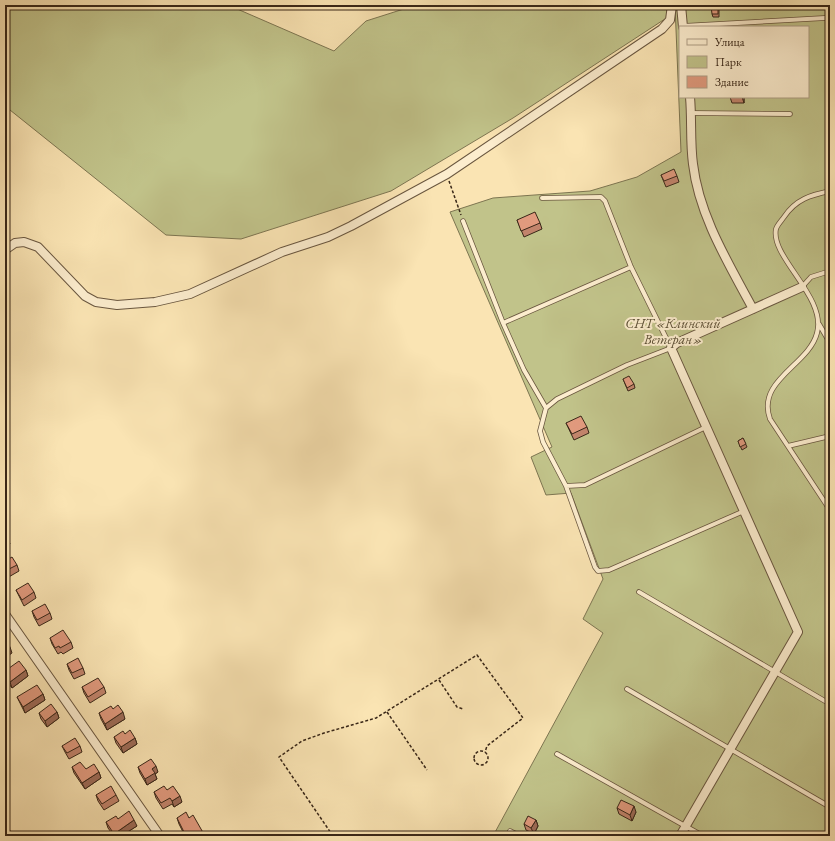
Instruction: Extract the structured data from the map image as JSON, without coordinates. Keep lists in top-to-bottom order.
{
  "parks": ["СНТ «Клинский Ветеран»"],
  "legend": ["Улица", "Парк", "Здание"]
}
